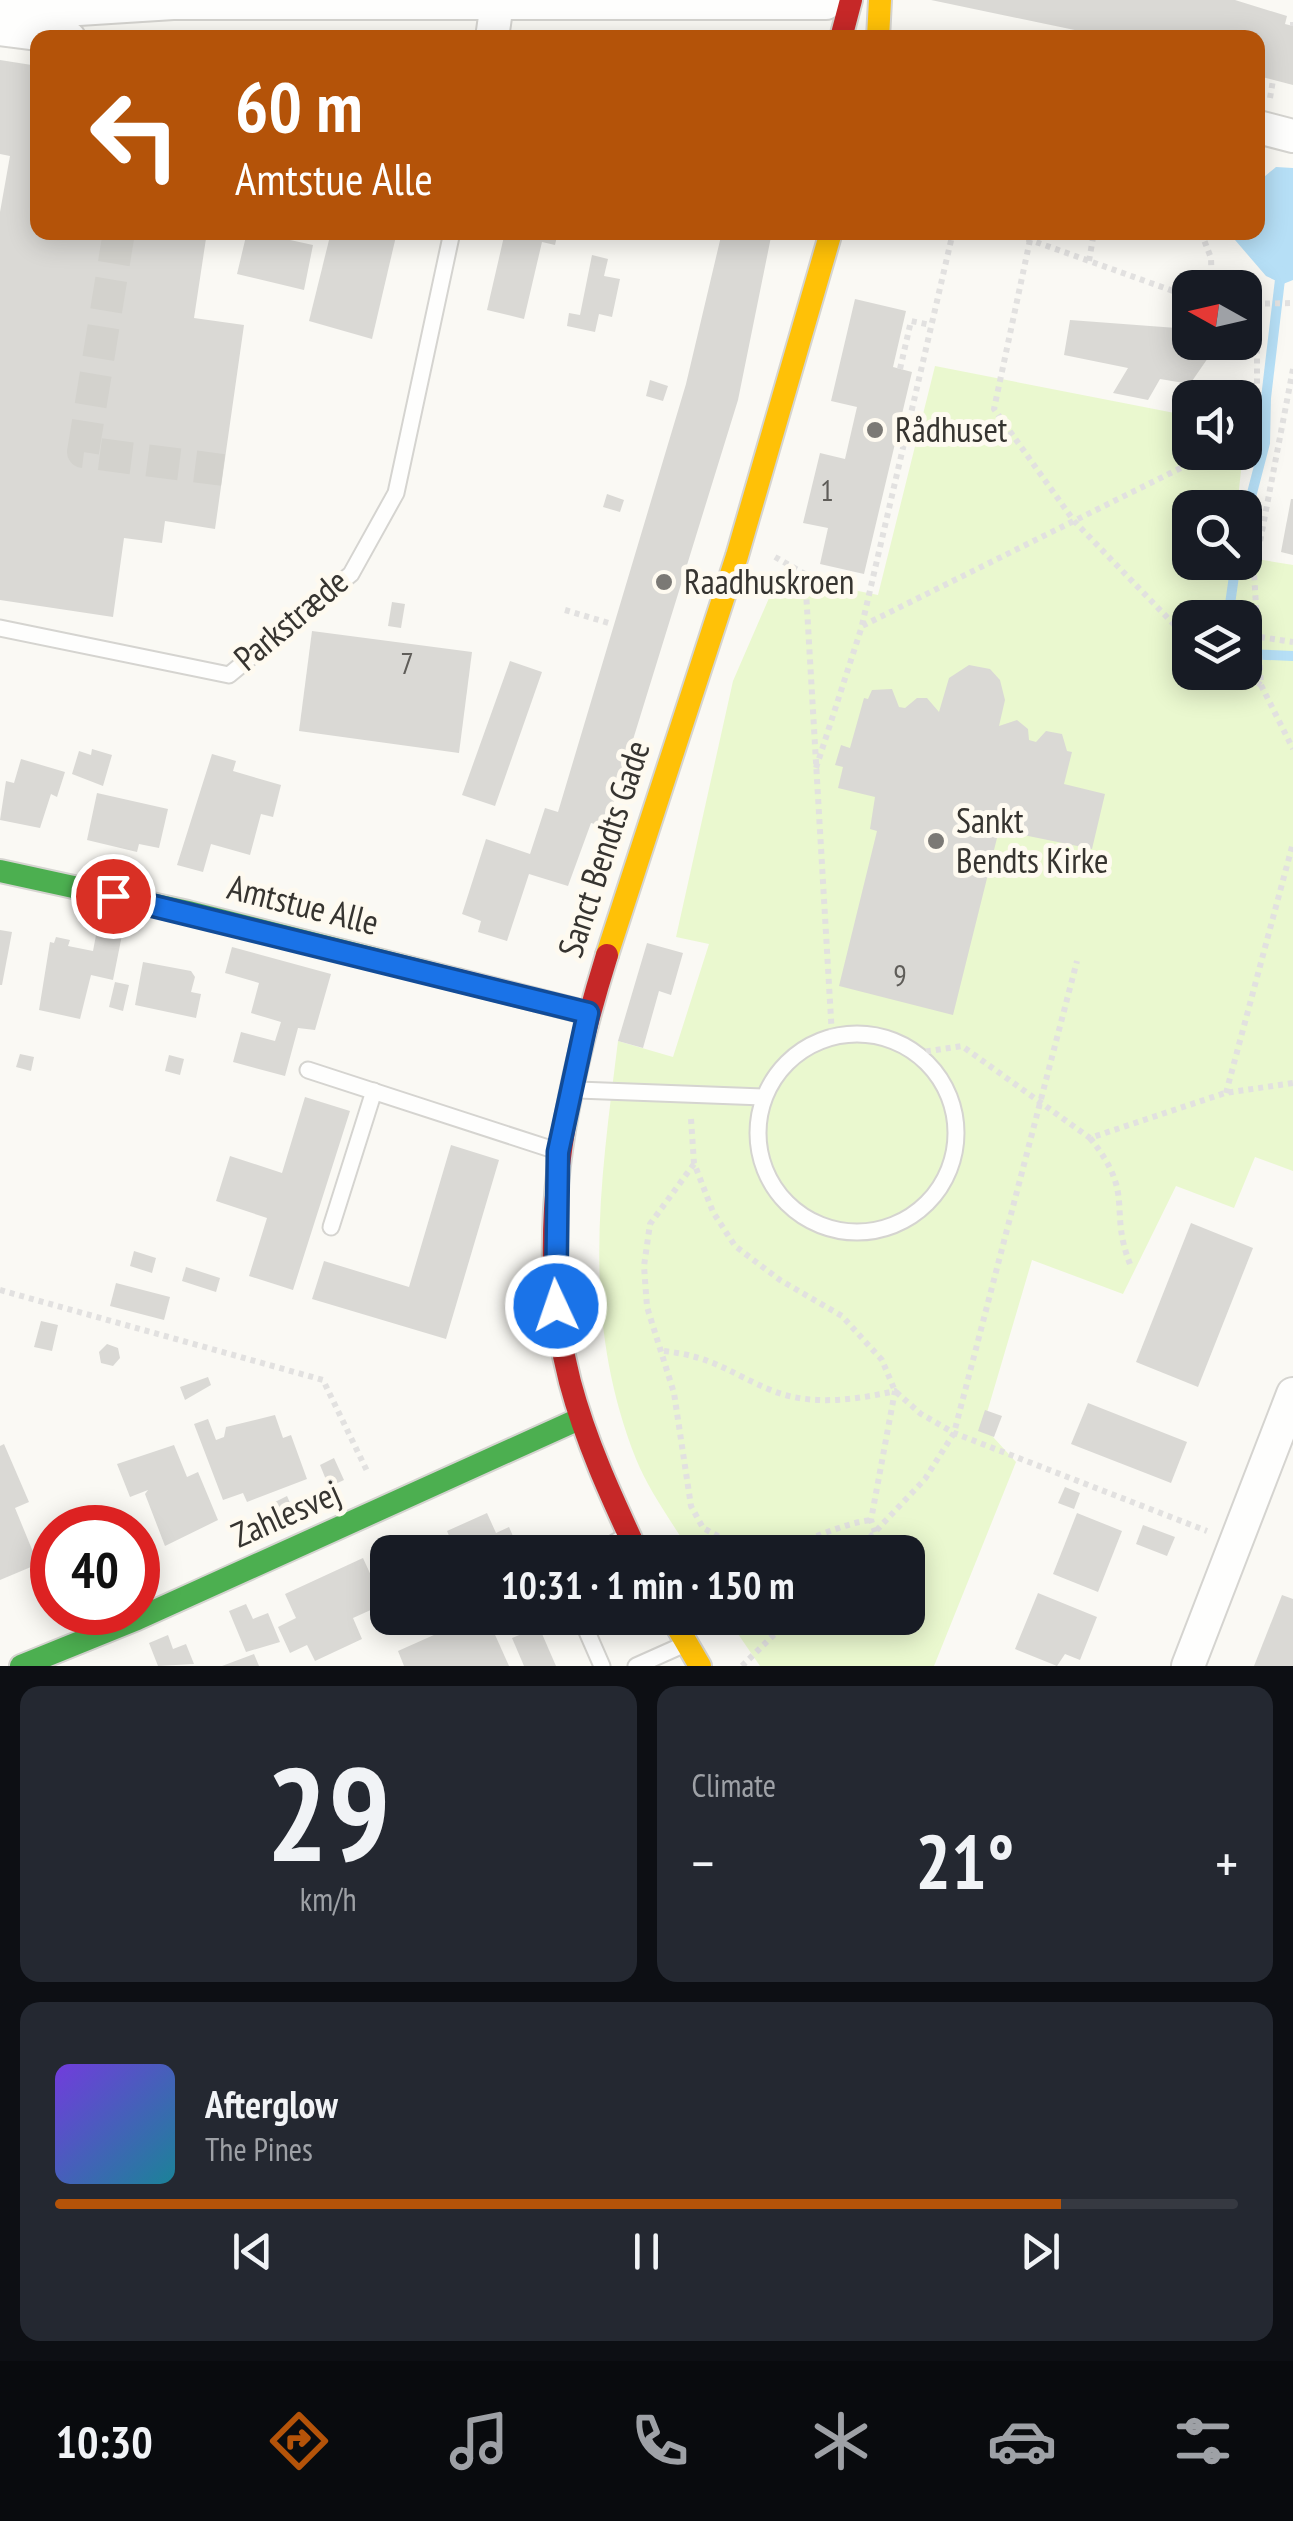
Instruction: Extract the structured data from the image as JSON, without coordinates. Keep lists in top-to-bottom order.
{
  "streets": {
    "street": ["Sanct Bendts Gade", "Amtstue Alle", "Zahlesvej"],
    "lane": ["Parkstræde"]
  },
  "crossings": [
    ["Sanct Bendts Gade", "Amtstue Alle"],
    ["Sanct Bendts Gade", "Zahlesvej"]
  ],
  "places": ["Rådhuset", "Raadhuskroen", "Sankt Bendts Kirke"],
  "house_numbers": ["1", "7", "9"],
  "north": "left",
  "page": {
    "turn": ["60 m", "Amtstue Alle"],
    "limit": "40",
    "trip": "10:31 · 1 min · 150 m",
    "tile": [
      ["29", "km/h"],
      "Climate"
    ],
    "heat": ["−", "21°", "+"],
    "song": ["Afterglow", "The Pines"],
    "tabs": "10:30"
  }
}
